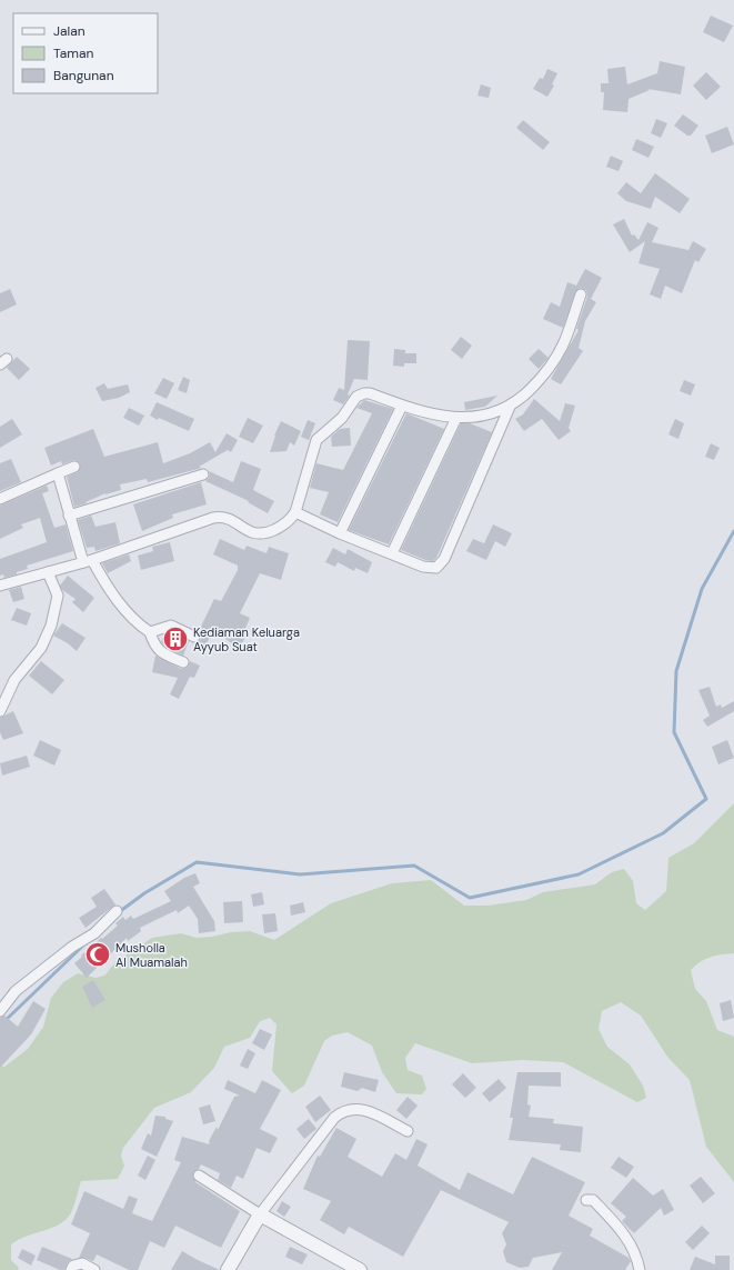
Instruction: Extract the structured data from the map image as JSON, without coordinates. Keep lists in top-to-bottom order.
{
  "places": {
    "building": ["Kediaman Keluarga Ayyub Suat"],
    "mosque": ["Musholla Al Muamalah"]
  },
  "legend": ["Jalan", "Taman", "Bangunan"]
}
